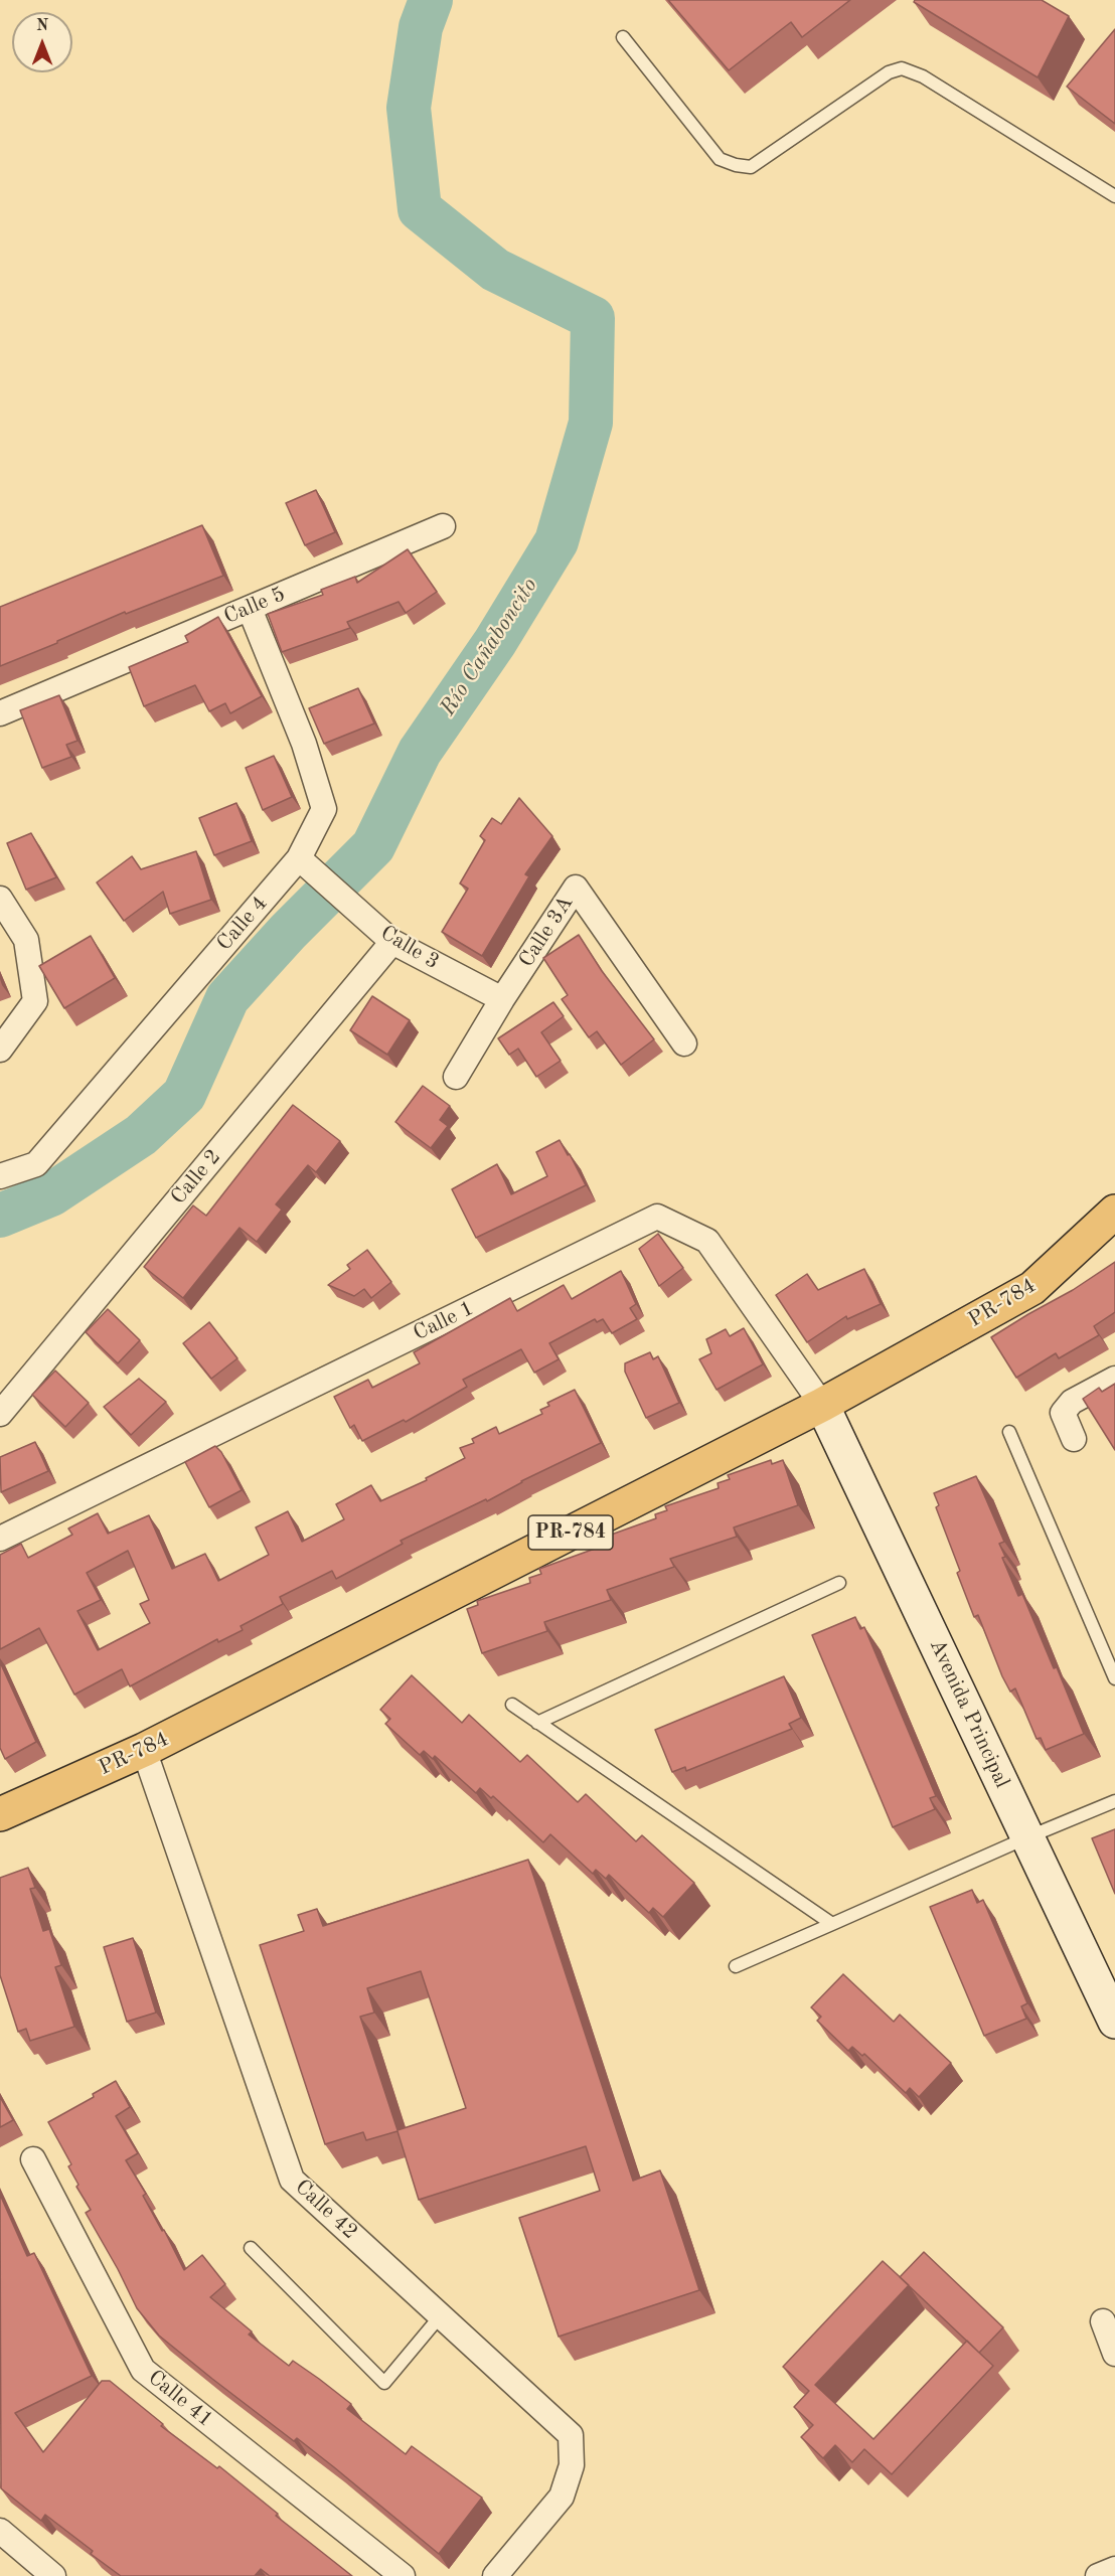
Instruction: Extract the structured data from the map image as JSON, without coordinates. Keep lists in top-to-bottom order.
{
  "streets": {
    "main road": ["PR-784"],
    "street": [
      "Calle 5",
      "Calle 4",
      "Calle 3A",
      "Calle 3",
      "Calle 2",
      "Calle 1",
      "Avenida Principal",
      "Calle 42",
      "Calle 41"
    ]
  },
  "crossings": [
    ["Calle 5", "Calle 4"],
    ["Calle 4", "Calle 3"],
    ["Calle 3A", "Calle 3"],
    ["Calle 3", "Calle 2"],
    ["PR-784", "Calle 1"],
    ["PR-784", "Avenida Principal"],
    ["PR-784", "Calle 42"],
    ["Calle 1", "Avenida Principal"]
  ],
  "water": ["Río Cañaboncito"],
  "north": "top"
}
